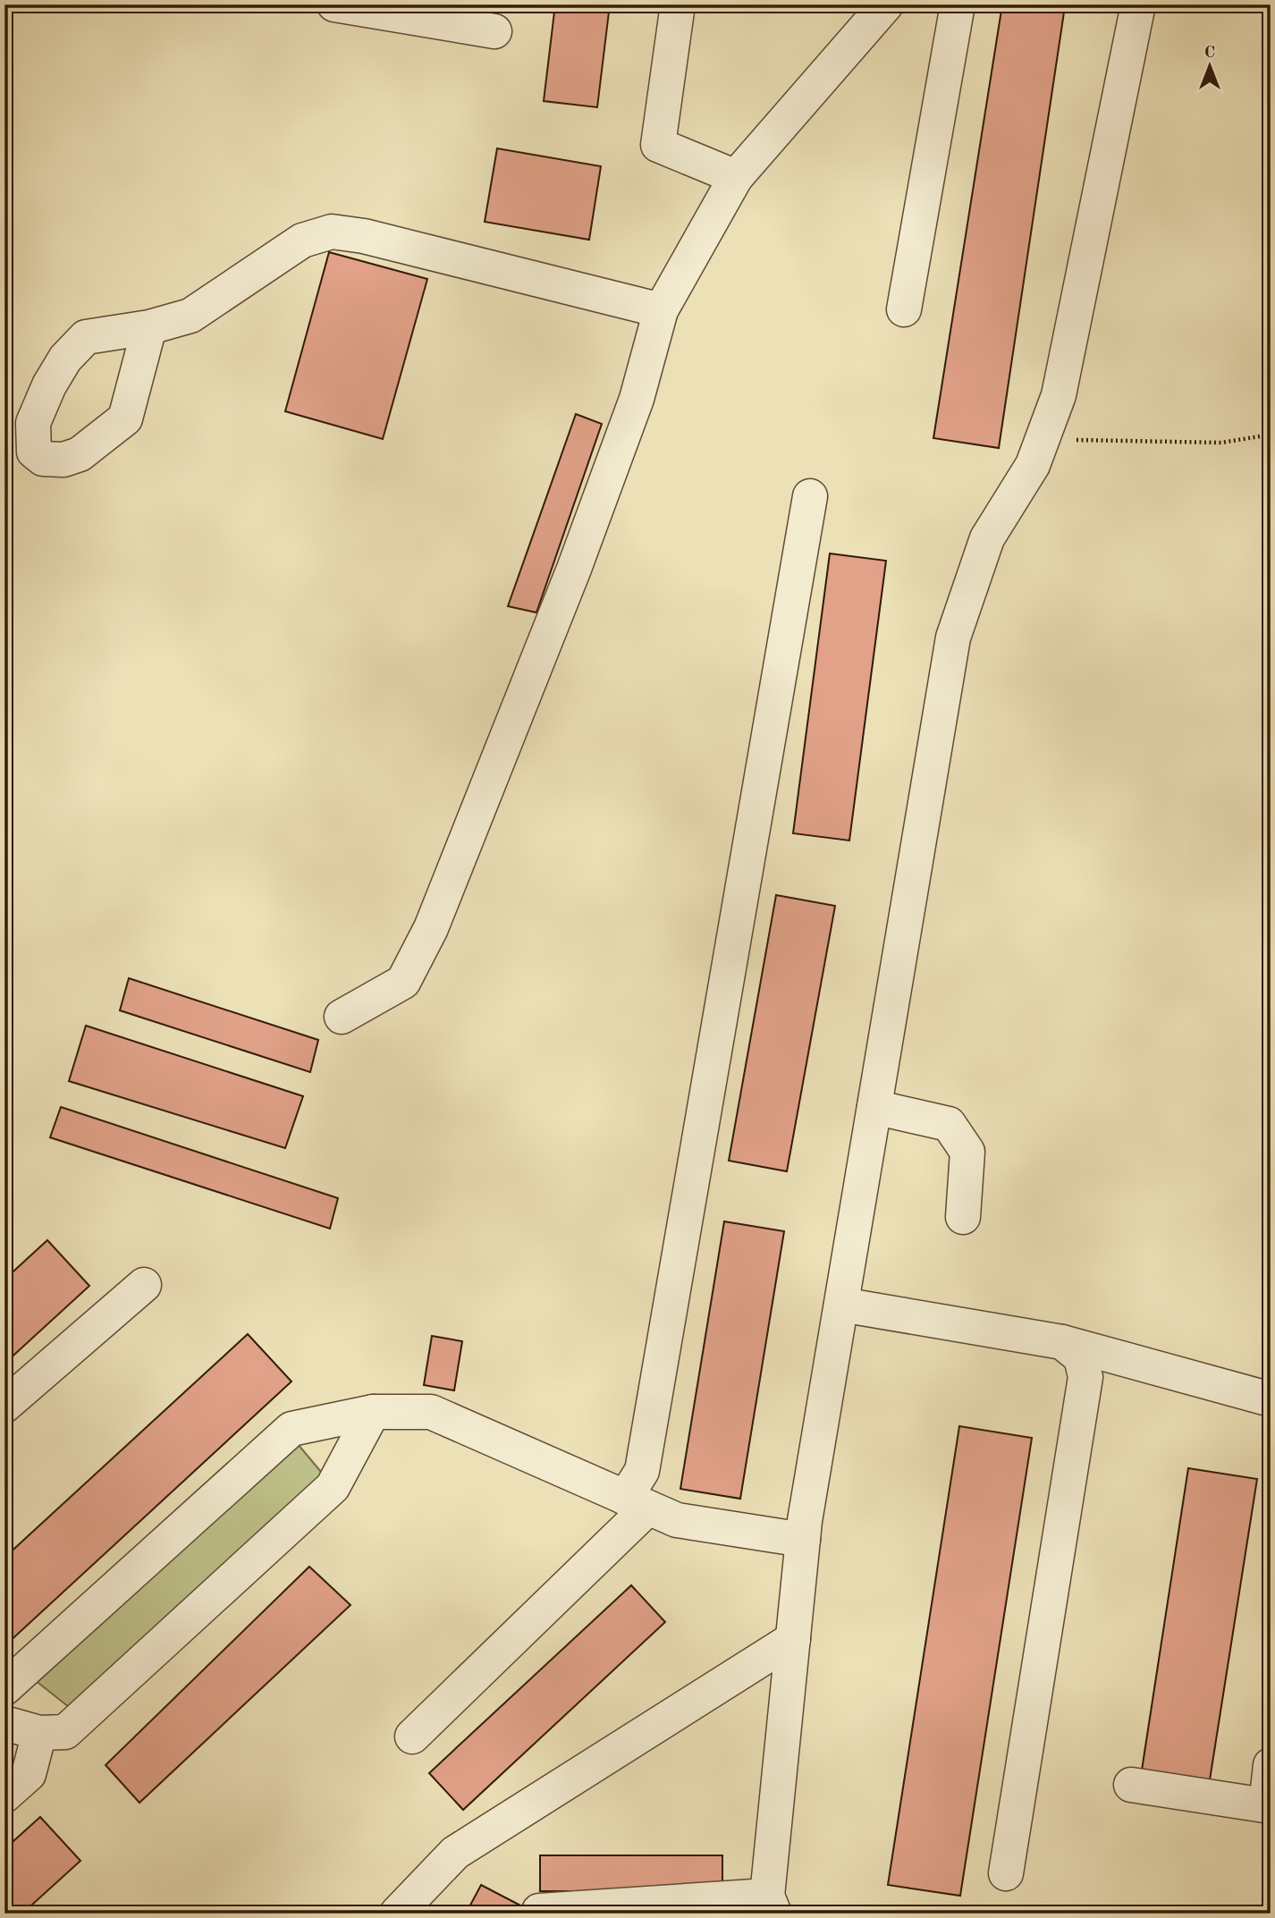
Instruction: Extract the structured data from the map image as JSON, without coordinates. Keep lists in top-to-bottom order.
{
  "north": "top"
}
